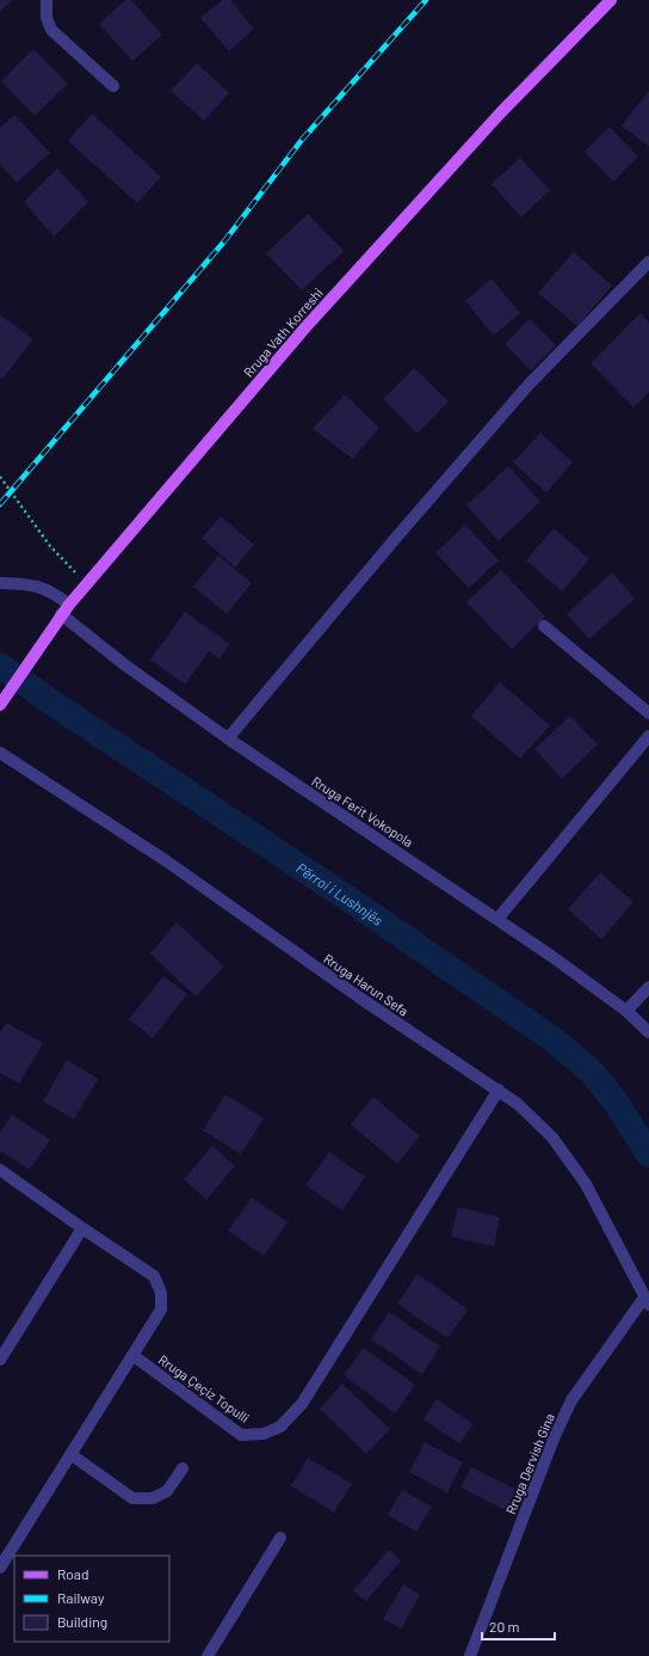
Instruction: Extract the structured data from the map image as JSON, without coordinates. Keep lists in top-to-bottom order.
{
  "streets": {
    "main road": ["Rruga Vath Korreshi"],
    "street": [
      "Rruga Ferit Vokopola",
      "Rruga Harun Sefa",
      "Rruga Çeçiz Topulli",
      "Rruga Dervish Gina"
    ]
  },
  "crossings": [
    ["Rruga Vath Korreshi", "Rruga Ferit Vokopola"],
    ["Rruga Harun Sefa", "Rruga Çeçiz Topulli"],
    ["Rruga Harun Sefa", "Rruga Dervish Gina"]
  ],
  "water": ["Përroi i Lushnjës"],
  "legend": ["Road", "Railway", "Building"],
  "scale_bar": "20 m"
}
